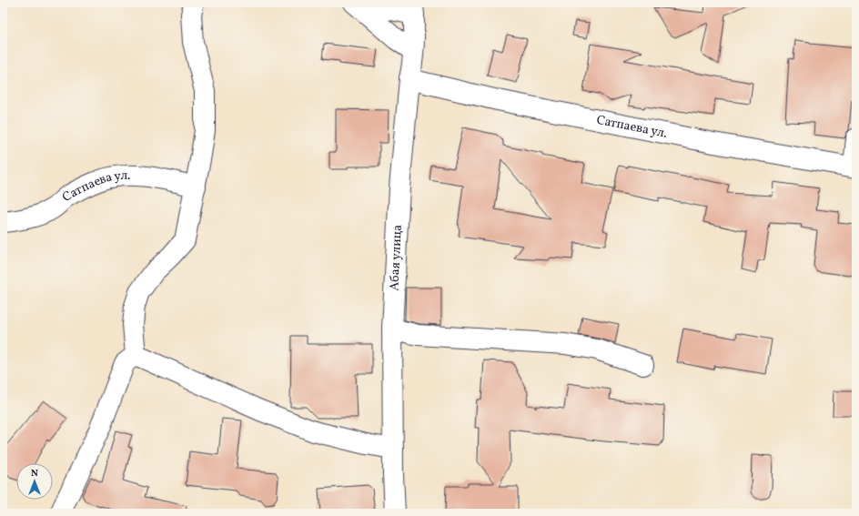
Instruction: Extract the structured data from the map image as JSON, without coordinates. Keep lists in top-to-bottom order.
{
  "streets": {
    "street": ["Сатпаева ул.", "Абая улица"]
  },
  "crossings": [
    ["Сатпаева ул.", "Абая улица"]
  ],
  "north": "top"
}
